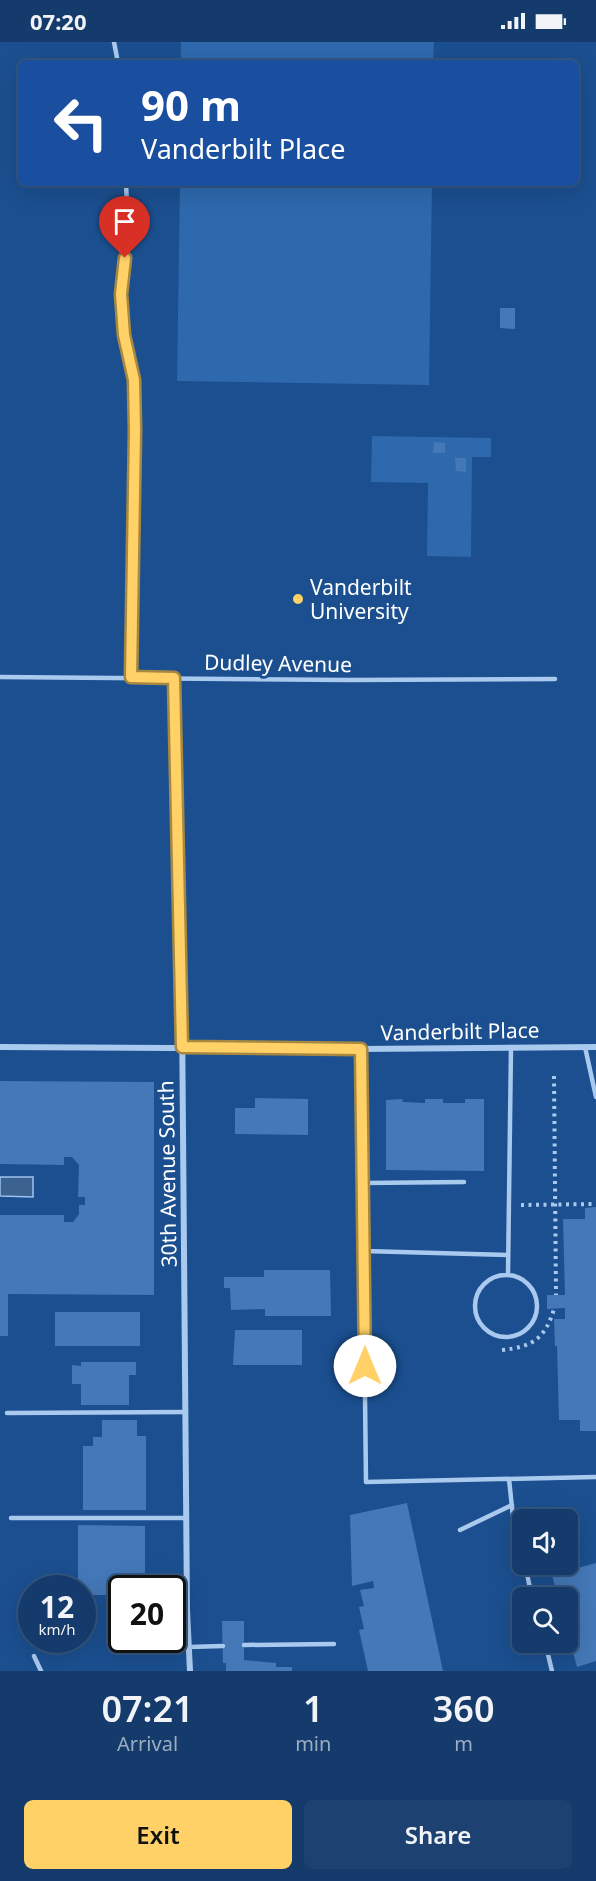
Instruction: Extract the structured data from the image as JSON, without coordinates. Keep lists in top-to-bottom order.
{
  "streets": {
    "street": ["Vanderbilt Place", "30th Avenue South"],
    "lane": ["Dudley Avenue"]
  },
  "crossings": [
    ["Dudley Avenue", "30th Avenue South"],
    ["Vanderbilt Place", "30th Avenue South"]
  ],
  "places": ["Vanderbilt University"],
  "page": {
    "status": "07:20",
    "turn": ["90 m", "Vanderbilt Place"],
    "speed": "12 km/h",
    "limit": "20",
    "eta": [
      "07:21",
      "Arrival",
      "1",
      "min",
      "360",
      "m"
    ],
    "buttons": ["Exit", "Share"]
  }
}
